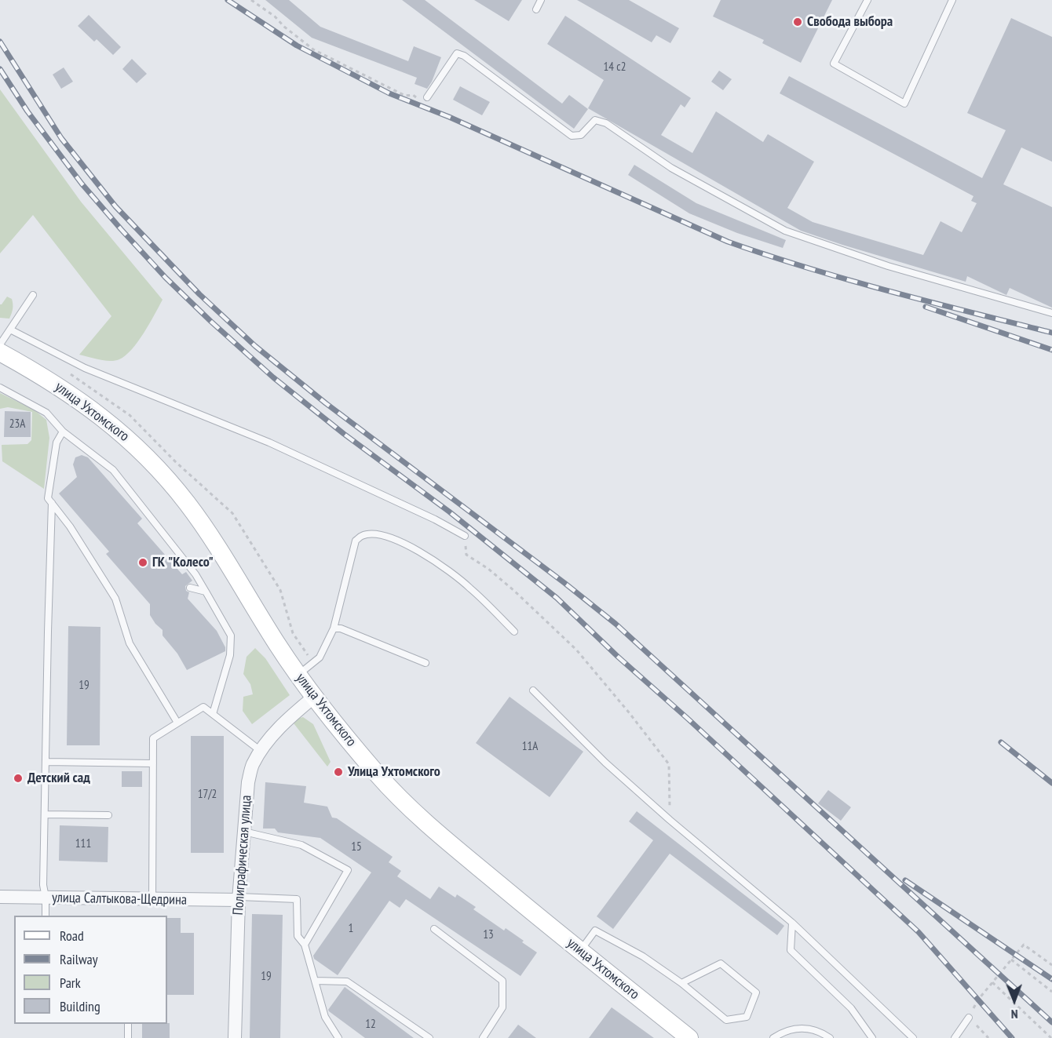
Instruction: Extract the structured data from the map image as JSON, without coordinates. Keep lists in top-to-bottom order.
{
  "streets": {
    "street": ["улица Ухтомского", "Полиграфическая улица", "улица Салтыкова-Щедрина"]
  },
  "crossings": [
    ["улица Ухтомского", "Полиграфическая улица"],
    ["Полиграфическая улица", "улица Салтыкова-Щедрина"]
  ],
  "places": [
    "Свобода выбора",
    "ГК \"Колесо\"",
    "Улица Ухтомского",
    "Детский сад"
  ],
  "house_numbers": [
    "14 с2",
    "23А",
    "19",
    "11А",
    "17/2",
    "111",
    "15",
    "1",
    "13",
    "19",
    "12"
  ],
  "legend": [
    "Road",
    "Railway",
    "Park",
    "Building"
  ],
  "north": "bottom"
}
